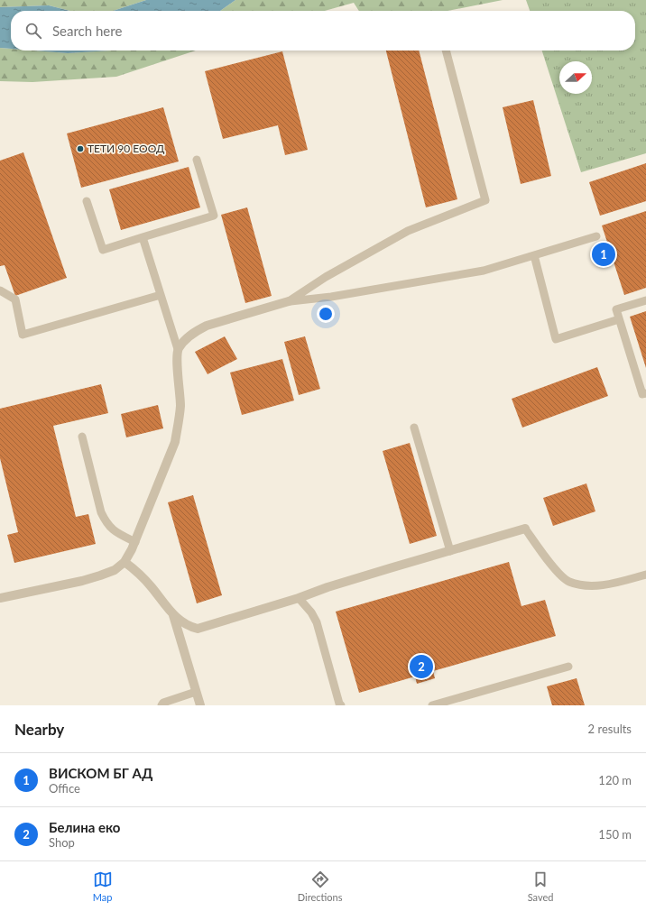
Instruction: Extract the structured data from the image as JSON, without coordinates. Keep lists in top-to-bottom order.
{
  "places": ["ТЕТИ 90 ЕООД"],
  "north": "right",
  "page": {
    "search": "Search here",
    "pins": ["1", "2"],
    "heading": ["Nearby", "2 results"],
    "list": [
      {
        "mark": "1",
        "name": "ВИСКОМ БГ АД",
        "note": "Office",
        "value": "120 m"
      },
      {
        "mark": "2",
        "name": "Белина еко",
        "note": "Shop",
        "value": "150 m"
      }
    ],
    "nav": ["Map", "Directions", "Saved"]
  }
}
